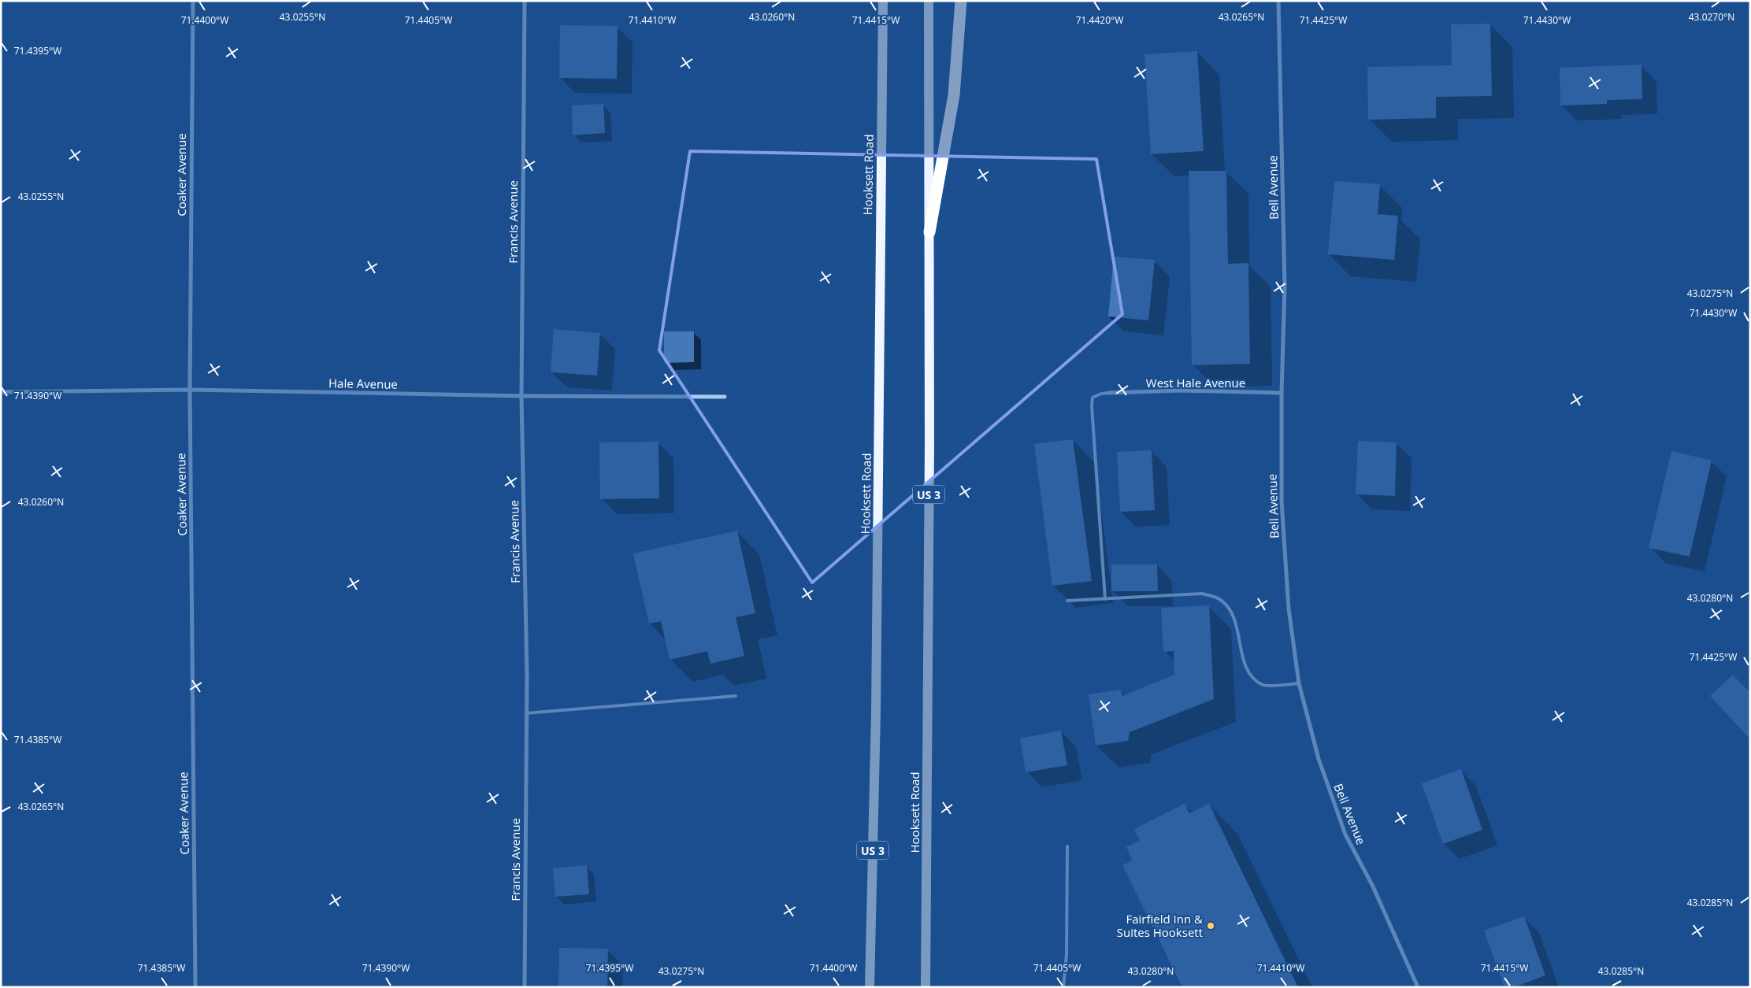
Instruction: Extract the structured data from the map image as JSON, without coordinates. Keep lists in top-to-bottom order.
{
  "streets": {
    "main road": ["Hooksett Road", "US 3"],
    "street": [
      "Coaker Avenue",
      "Bell Avenue",
      "Francis Avenue",
      "West Hale Avenue",
      "Hale Avenue"
    ]
  },
  "crossings": [
    ["Coaker Avenue", "Hale Avenue"],
    ["Bell Avenue", "West Hale Avenue"],
    ["Francis Avenue", "Hale Avenue"]
  ],
  "places": ["Fairfield Inn & Suites Hooksett"],
  "coordinates": [
    "43.0255°N",
    "43.0260°N",
    "43.0265°N",
    "43.0270°N",
    "71.4400°W",
    "71.4410°W",
    "71.4425°W",
    "71.4430°W",
    "71.4405°W",
    "71.4415°W",
    "71.4420°W",
    "71.4395°W",
    "43.0275°N",
    "71.4390°W",
    "43.0280°N",
    "71.4385°W",
    "43.0285°N"
  ]
}
